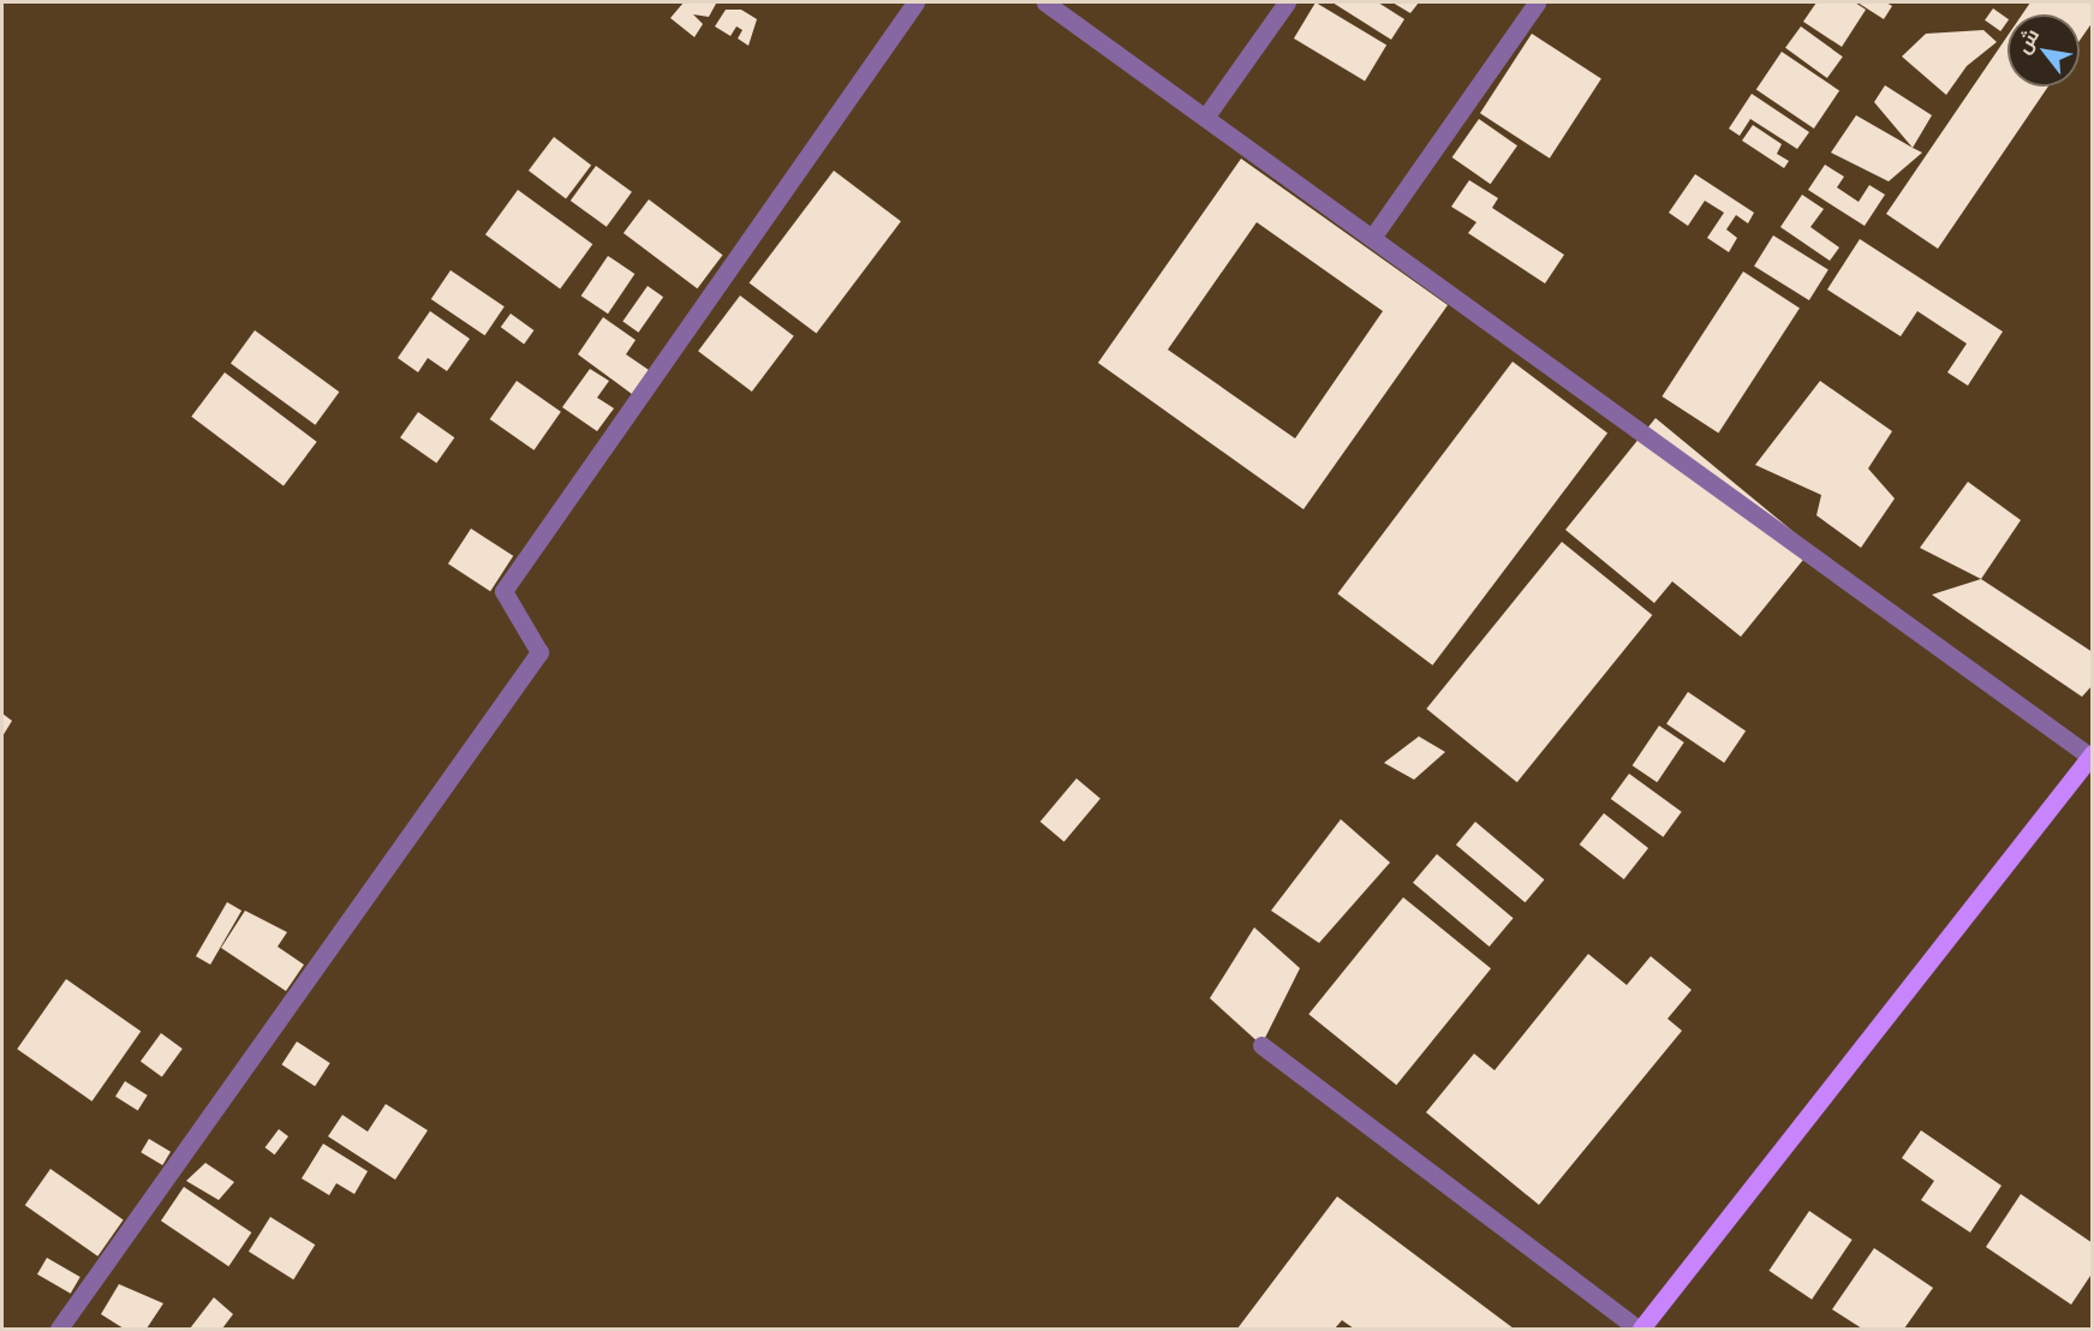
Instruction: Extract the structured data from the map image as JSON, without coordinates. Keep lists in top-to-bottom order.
{
  "north": "top left"
}
